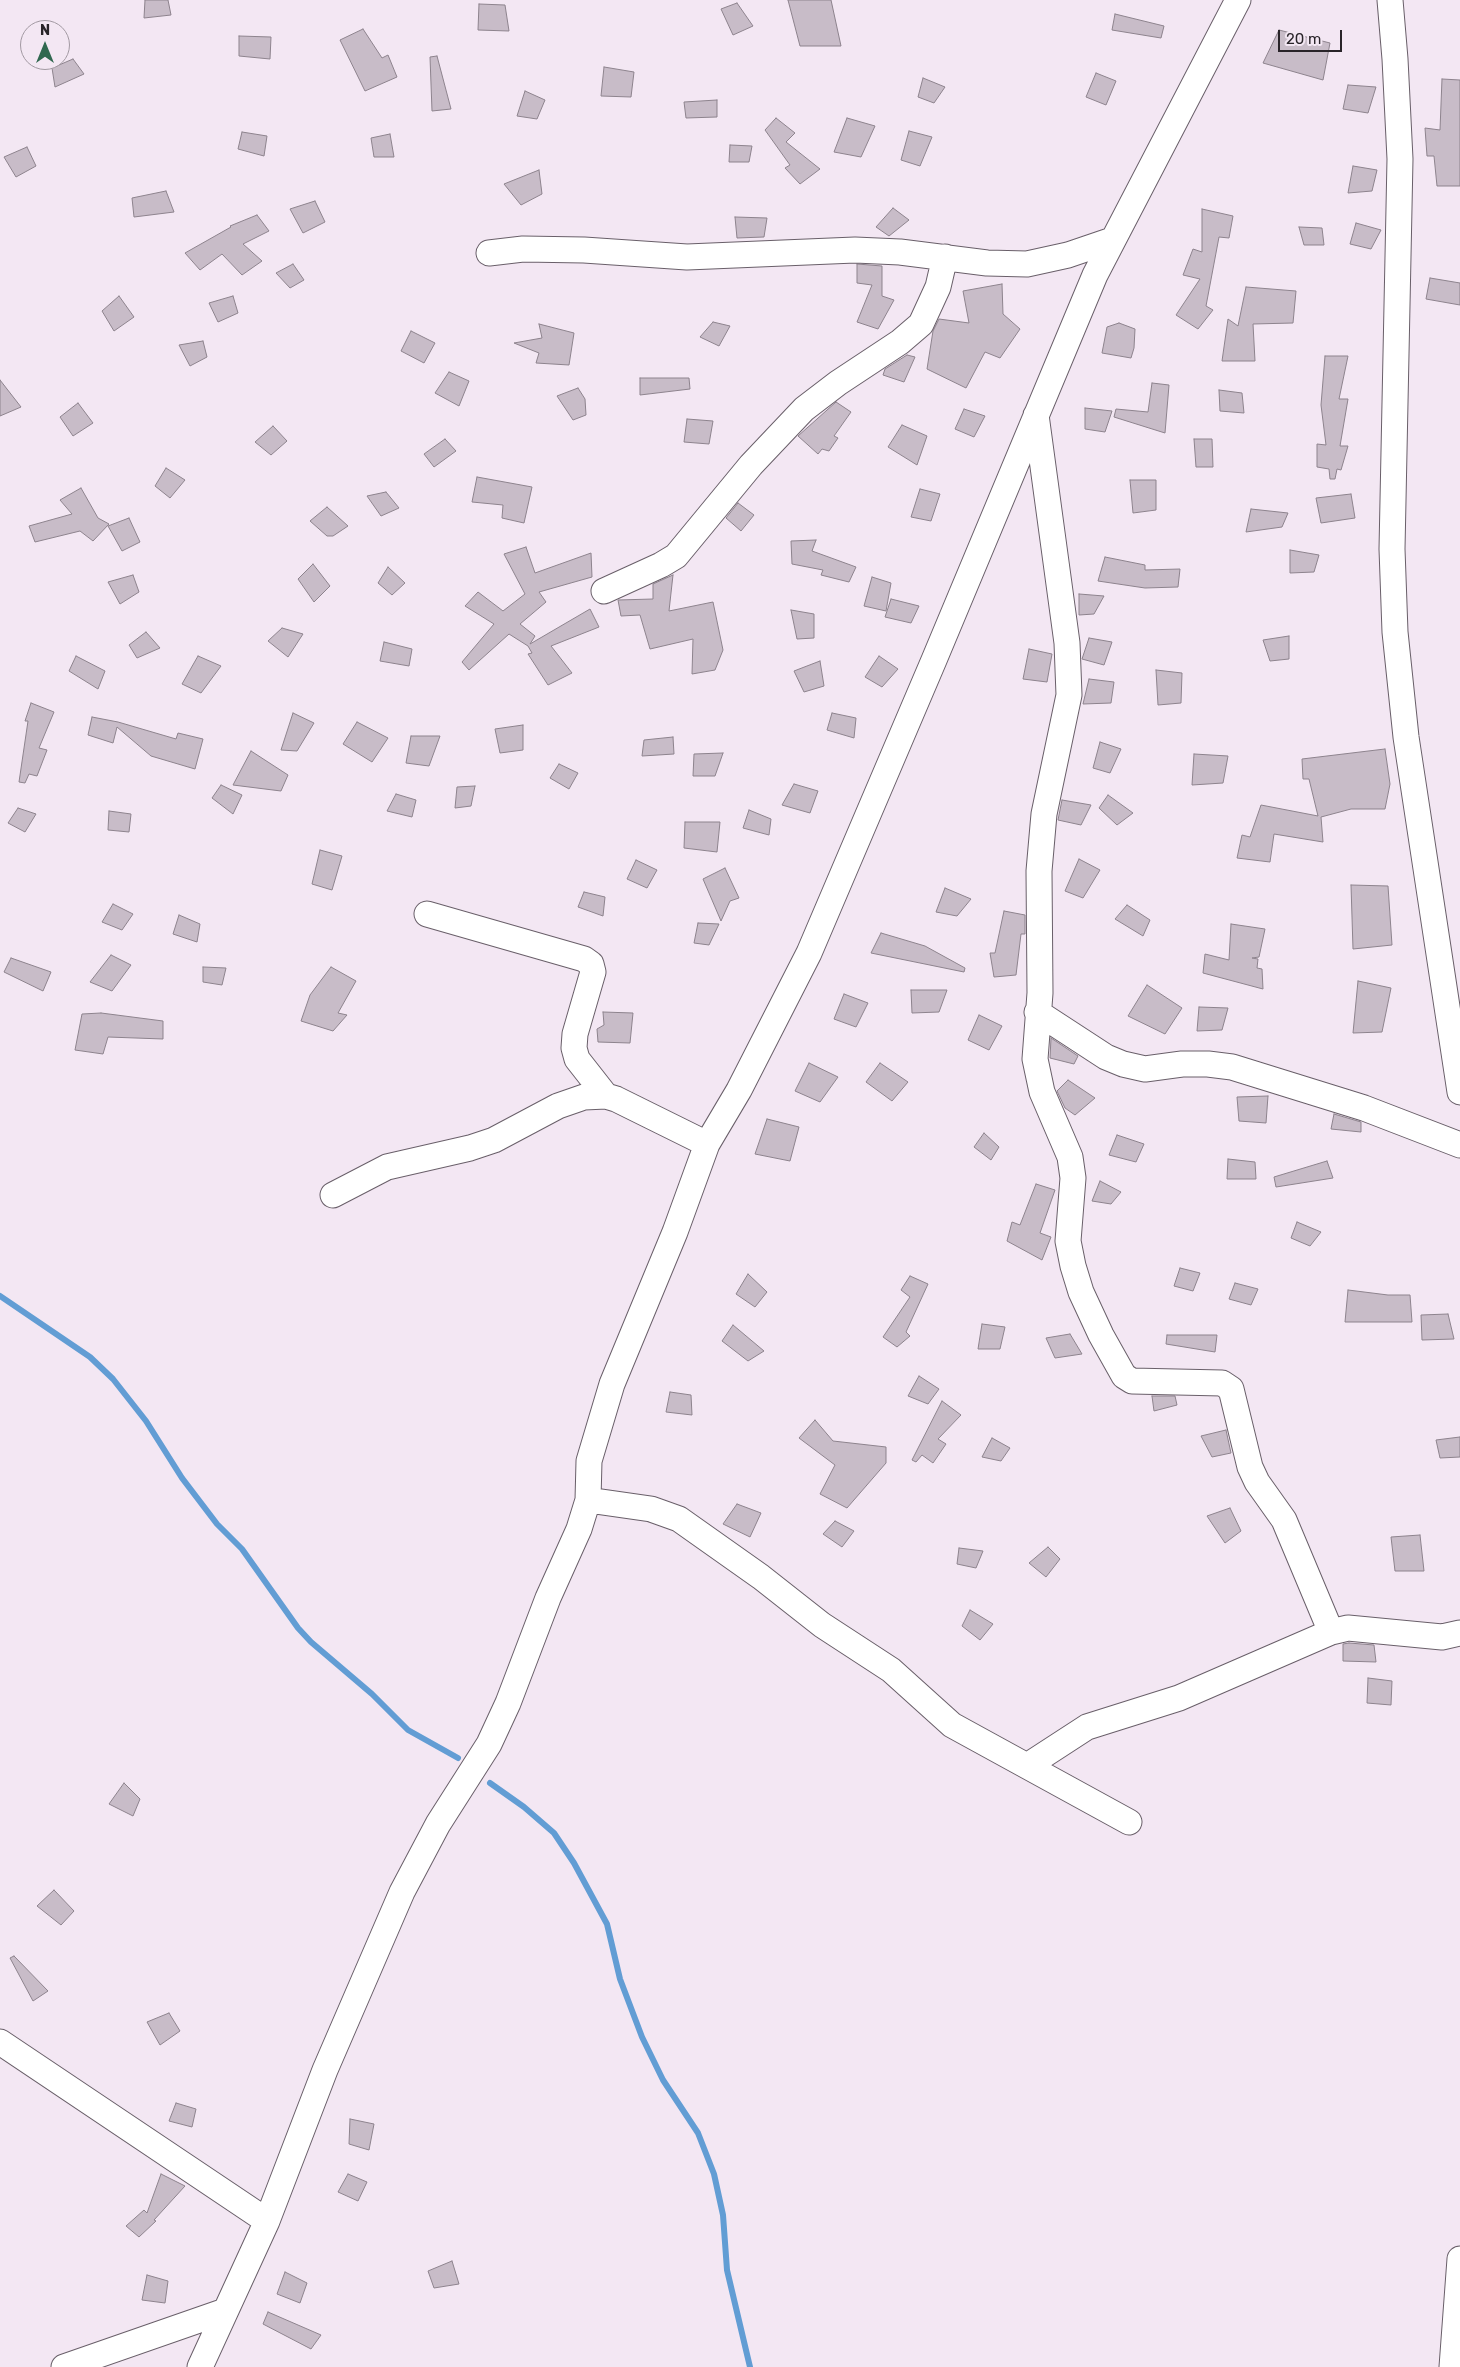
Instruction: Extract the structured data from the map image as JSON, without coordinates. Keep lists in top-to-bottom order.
{
  "scale_bar": "20 m",
  "north": "top"
}
